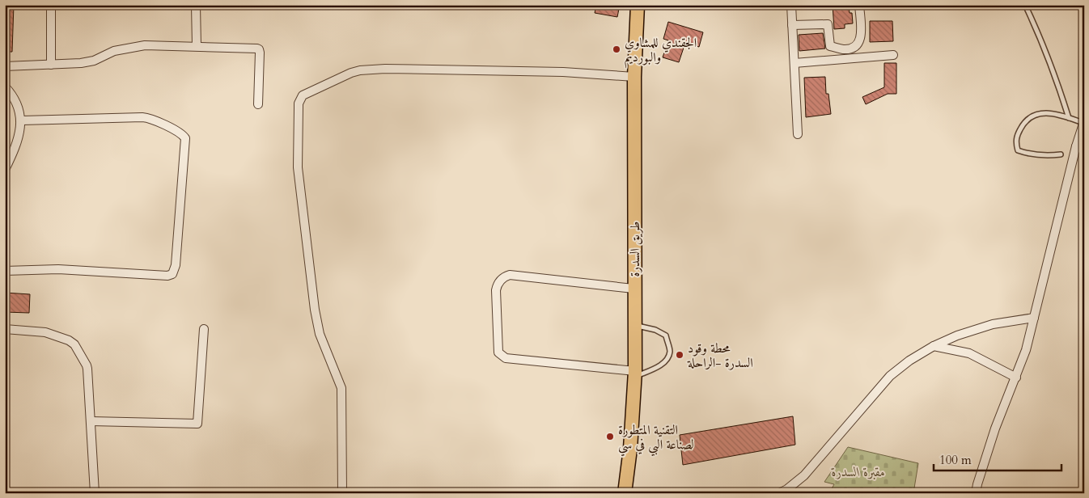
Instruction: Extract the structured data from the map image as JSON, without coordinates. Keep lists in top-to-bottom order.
{
  "streets": {
    "main road": ["طريق السدرة"]
  },
  "parks": ["مقبرة السدرة"],
  "places": ["الجقندي للمشاوي والبورديم", "محطة وقود السدرة -الراحلة", "التقنية المتطورة لصناعة البي في سي"],
  "scale_bar": "100 m"
}
